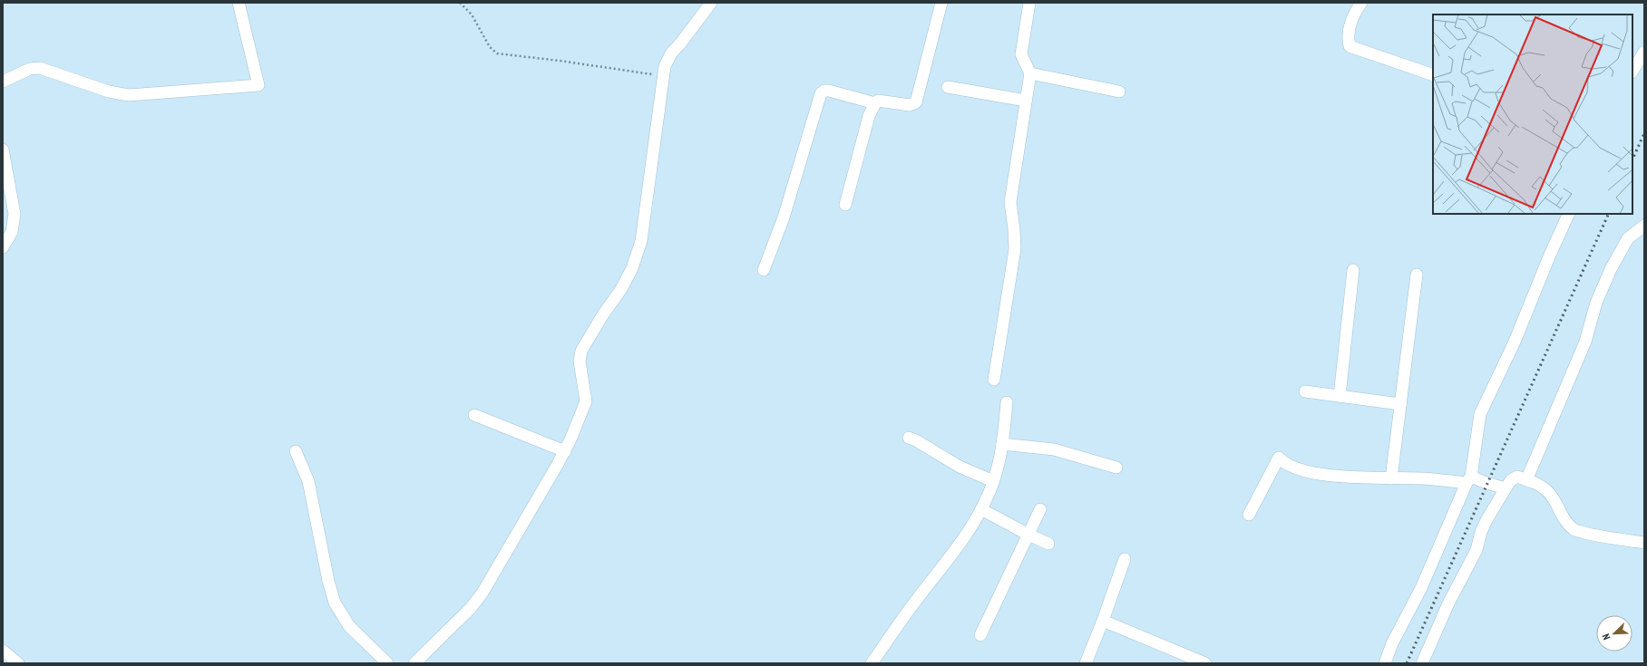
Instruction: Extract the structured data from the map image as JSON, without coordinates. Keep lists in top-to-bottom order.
{
  "north": "bottom left"
}
